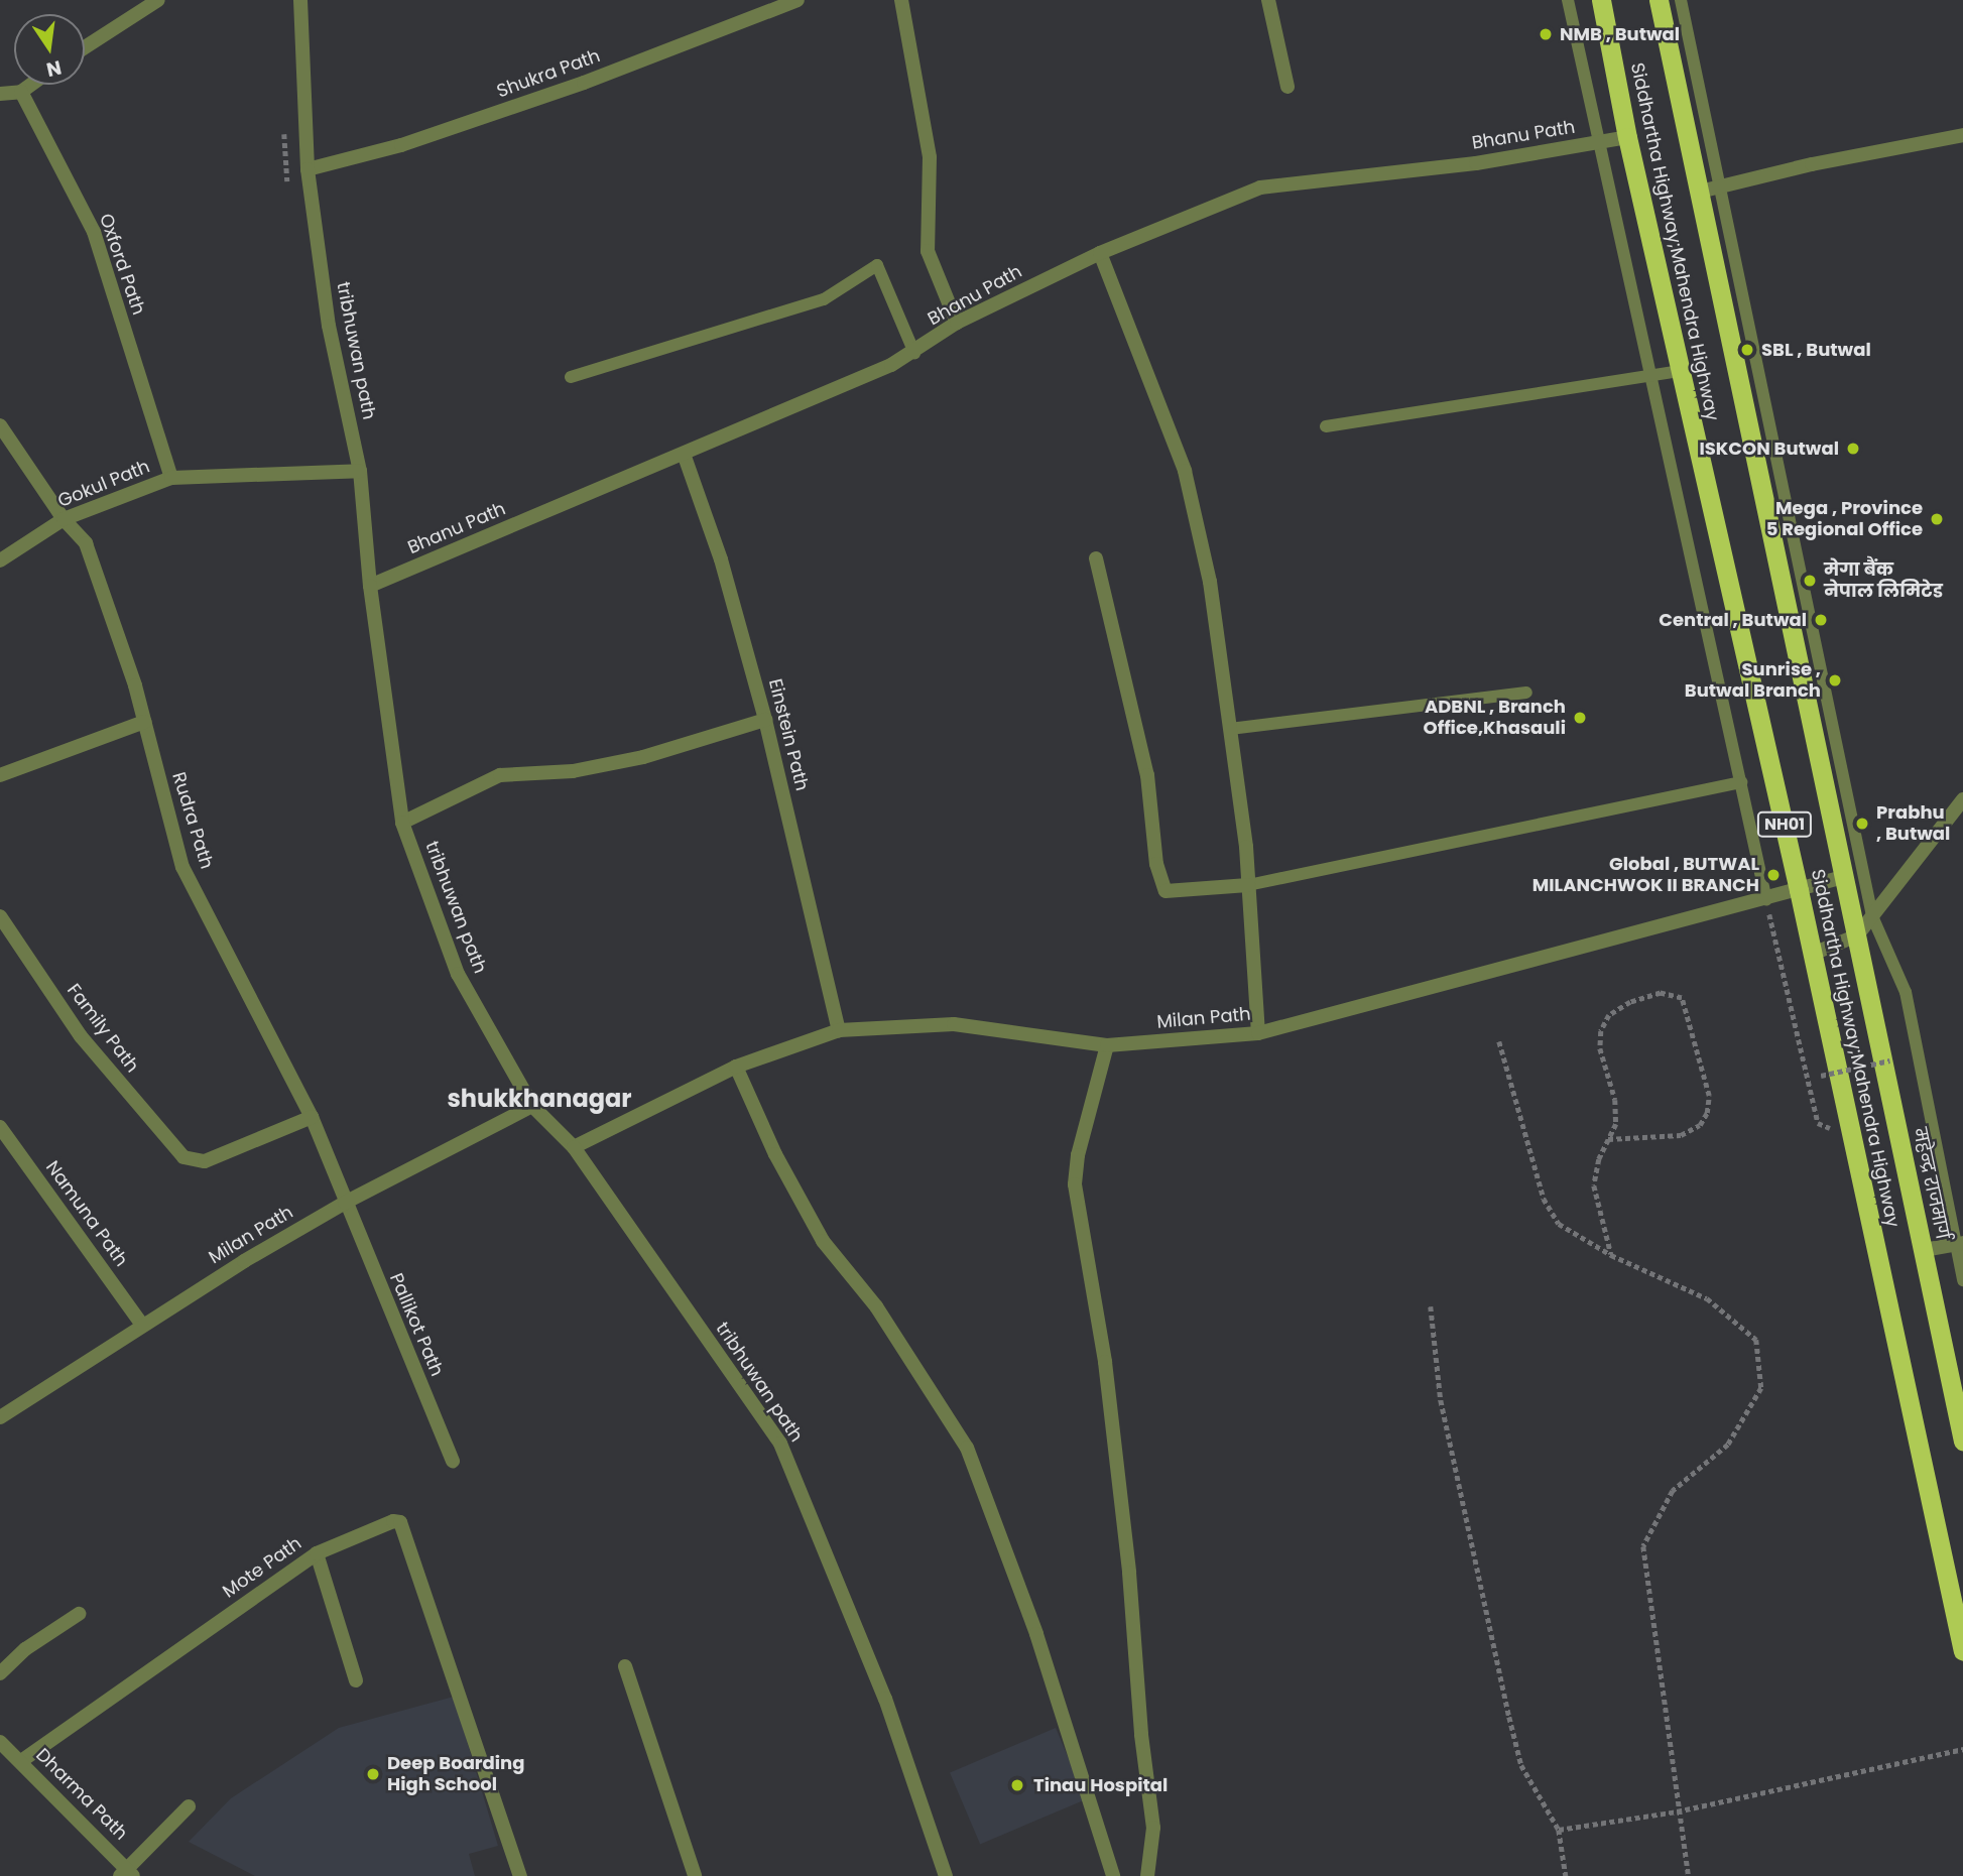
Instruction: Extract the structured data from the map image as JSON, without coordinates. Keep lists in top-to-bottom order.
{
  "streets": {
    "highway": ["Siddhartha Highway;Mahendra Highway", "NH01", "महेन्द्र राजमार्ग"],
    "street": [
      "Shukra Path",
      "Bhanu Path",
      "Oxford Path",
      "tribhuwan path",
      "Gokul Path",
      "Einstein Path",
      "Rudra Path",
      "Milan Path",
      "Family Path",
      "Namuna Path",
      "Pallikot Path",
      "Mote Path",
      "Dharma Path"
    ]
  },
  "crossings": [
    ["Shukra Path", "tribhuwan path"],
    ["Bhanu Path", "Siddhartha Highway;Mahendra Highway"],
    ["Bhanu Path", "tribhuwan path"],
    ["Bhanu Path", "Einstein Path"],
    ["Siddhartha Highway;Mahendra Highway", "Milan Path"],
    ["Siddhartha Highway;Mahendra Highway", "महेन्द्र राजमार्ग"],
    ["Oxford Path", "Gokul Path"],
    ["tribhuwan path", "Gokul Path"],
    ["tribhuwan path", "Milan Path"],
    ["Gokul Path", "Rudra Path"],
    ["Einstein Path", "Milan Path"],
    ["Rudra Path", "Milan Path"],
    ["Rudra Path", "Family Path"],
    ["Rudra Path", "Pallikot Path"],
    ["Milan Path", "Namuna Path"],
    ["Milan Path", "Pallikot Path"],
    ["Mote Path", "Dharma Path"]
  ],
  "districts": ["shukkhanagar"],
  "places": [
    "NMB , Butwal",
    "SBL , Butwal",
    "ISKCON Butwal",
    "Mega , Province 5 Regional Office",
    "मेगा बैंक नेपाल लिमिटेड",
    "Central , Butwal",
    "Sunrise , Butwal Branch",
    "ADBNL , Branch Office,Khasauli",
    "Prabhu , Butwal",
    "Global , BUTWAL MILANCHWOK II BRANCH",
    "Deep Boarding High School",
    "Tinau Hospital"
  ],
  "north": "bottom"
}
